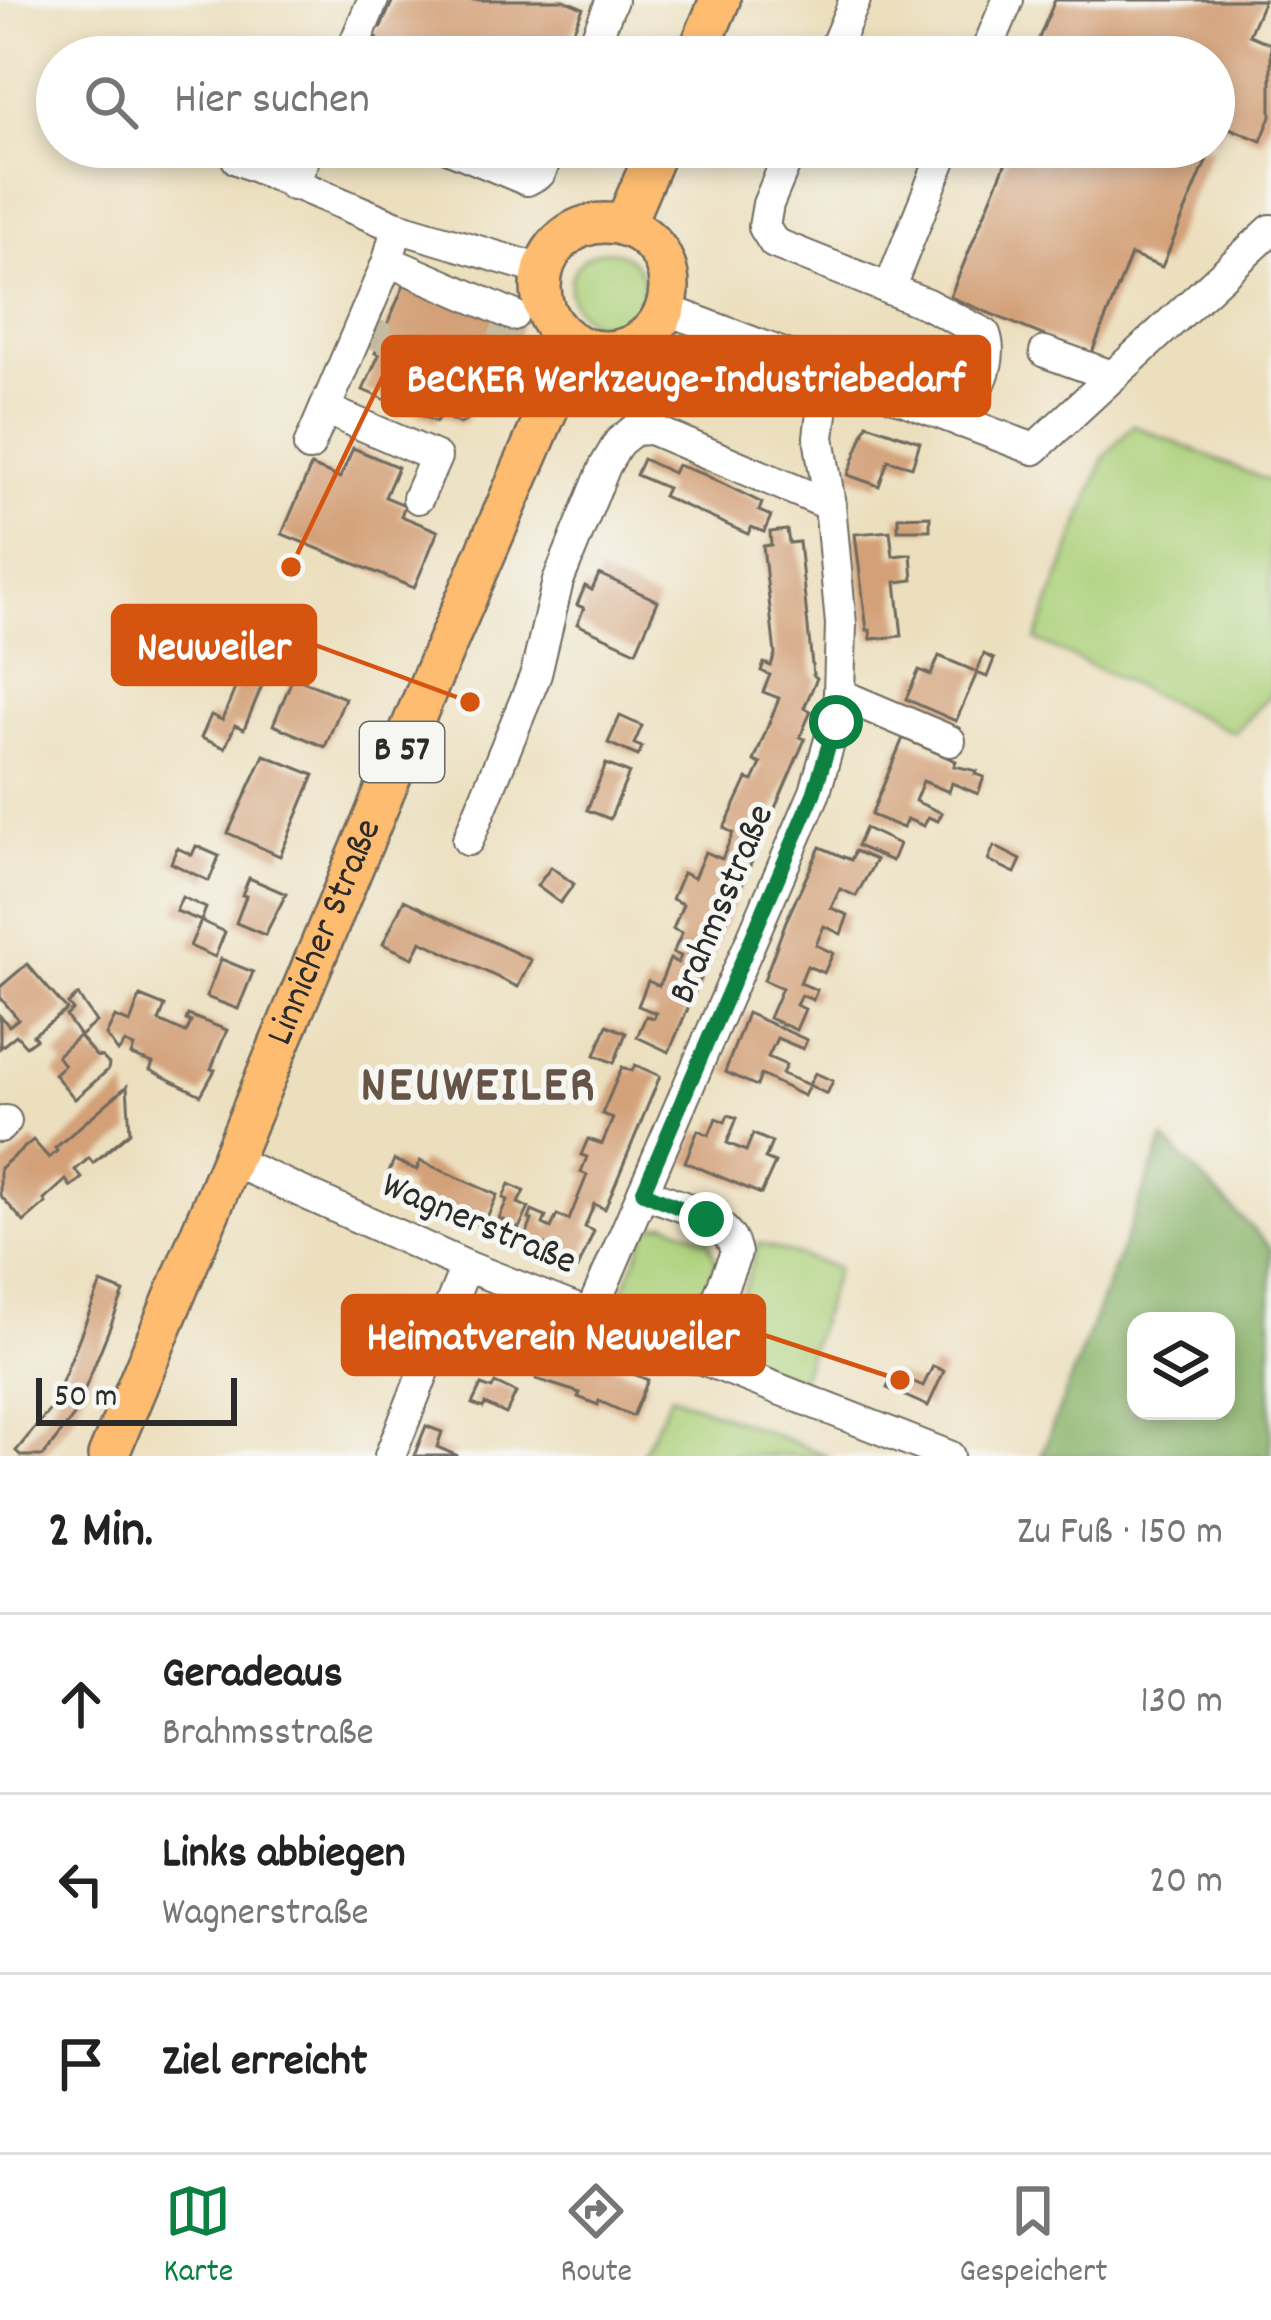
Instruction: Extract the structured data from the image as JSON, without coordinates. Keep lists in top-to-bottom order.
{
  "streets": {
    "main road": ["B 57", "Linnicher Straße"],
    "street": ["Brahmsstraße", "Wagnerstraße"]
  },
  "crossings": [
    ["Brahmsstraße", "Wagnerstraße"],
    ["Linnicher Straße", "Wagnerstraße"]
  ],
  "districts": ["NEUWEILER"],
  "places": ["BeCKER Werkzeuge-Industriebedarf", "Neuweiler", "Heimatverein Neuweiler"],
  "scale_bar": "50 m",
  "page": {
    "search": "Hier suchen",
    "scale": "50 m",
    "heading": ["2 Min.", "Zu Fuß · 150 m"],
    "list": [
      ["Geradeaus", "Brahmsstraße", "130 m"],
      ["Links abbiegen", "Wagnerstraße", "20 m"],
      "Ziel erreicht"
    ],
    "nav": ["Karte", "Route", "Gespeichert"]
  }
}
